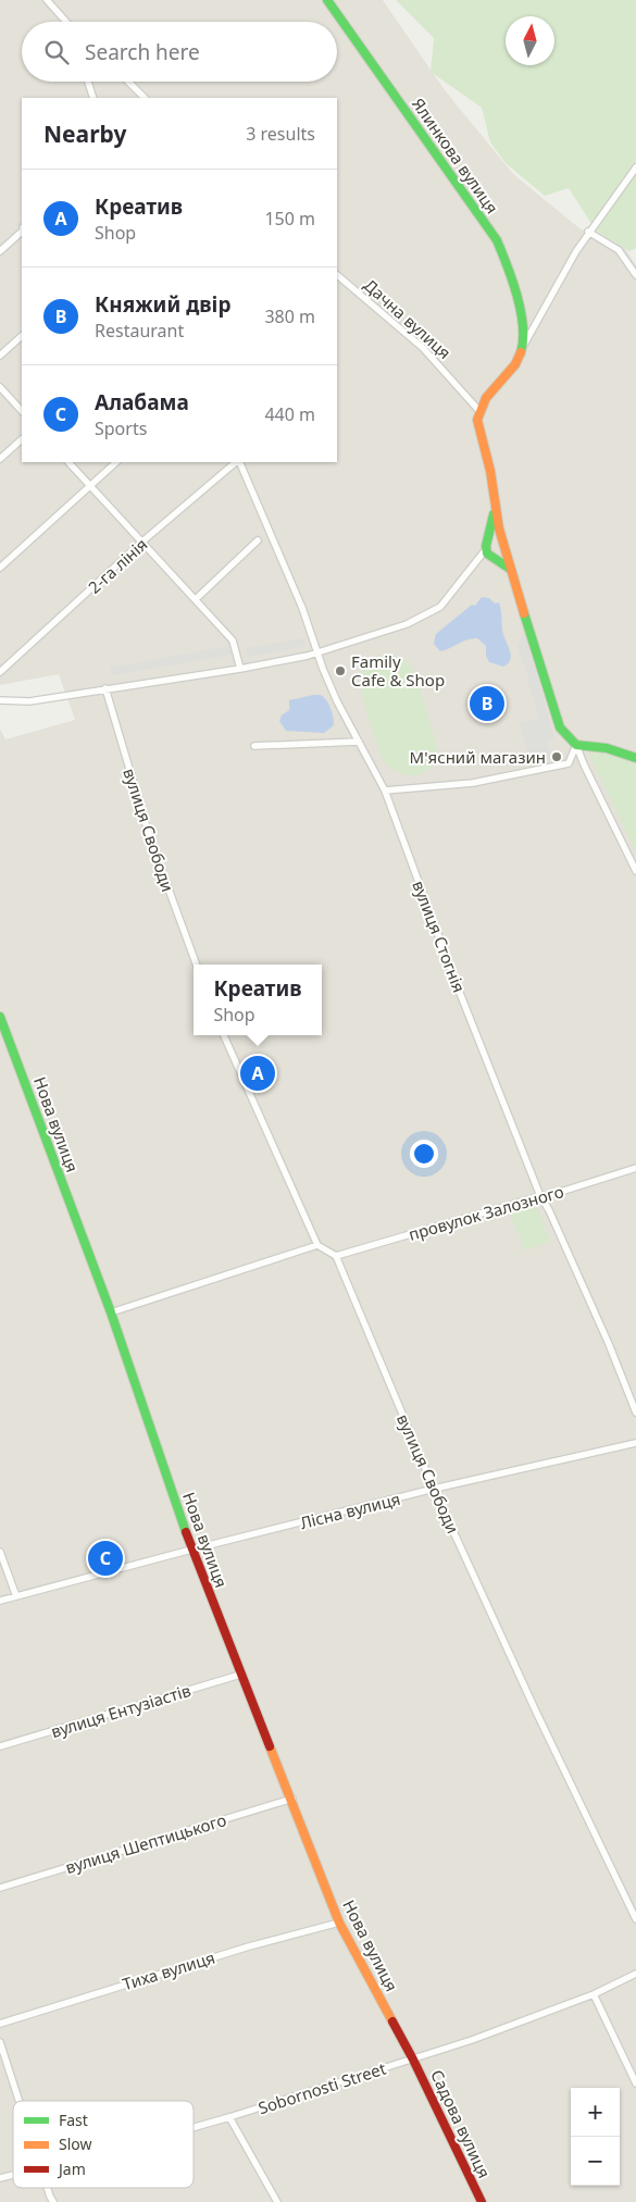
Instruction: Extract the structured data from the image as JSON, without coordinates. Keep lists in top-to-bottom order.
{
  "streets": {
    "street": [
      "Ялинкова вулиця",
      "Дачна вулиця",
      "2-га лінія",
      "вулиця Свободи",
      "вулиця Стогнія",
      "Нова вулиця",
      "провулок Залозного",
      "Лісна вулиця",
      "вулиця Ентузіастів",
      "вулиця Шептицького",
      "Тиха вулиця",
      "Sobornosti Street",
      "Садова вулиця"
    ]
  },
  "crossings": [
    ["вулиця Свободи", "провулок Залозного"],
    ["вулиця Свободи", "Лісна вулиця"],
    ["вулиця Стогнія", "провулок Залозного"],
    ["Нова вулиця", "Лісна вулиця"],
    ["Нова вулиця", "вулиця Ентузіастів"],
    ["Нова вулиця", "вулиця Шептицького"],
    ["Нова вулиця", "Тиха вулиця"],
    ["Нова вулиця", "Sobornosti Street"],
    ["Нова вулиця", "Садова вулиця"],
    ["Sobornosti Street", "Садова вулиця"]
  ],
  "places": ["Family Cafe & Shop", "М'ясний магазин"],
  "legend": ["Fast", "Slow", "Jam"],
  "north": "top",
  "page": {
    "search": "Search here",
    "heading": ["Nearby", "3 results"],
    "list": [
      {
        "mark": "A",
        "name": "Креатив",
        "note": "Shop",
        "value": "150 m"
      },
      {
        "mark": "B",
        "name": "Княжий двір",
        "note": "Restaurant",
        "value": "380 m"
      },
      {
        "mark": "C",
        "name": "Алабама",
        "note": "Sports",
        "value": "440 m"
      }
    ],
    "pins": ["B", "A", "C"],
    "popup": ["Креатив", "Shop"],
    "map_buttons": ["+", "−"]
  }
}
